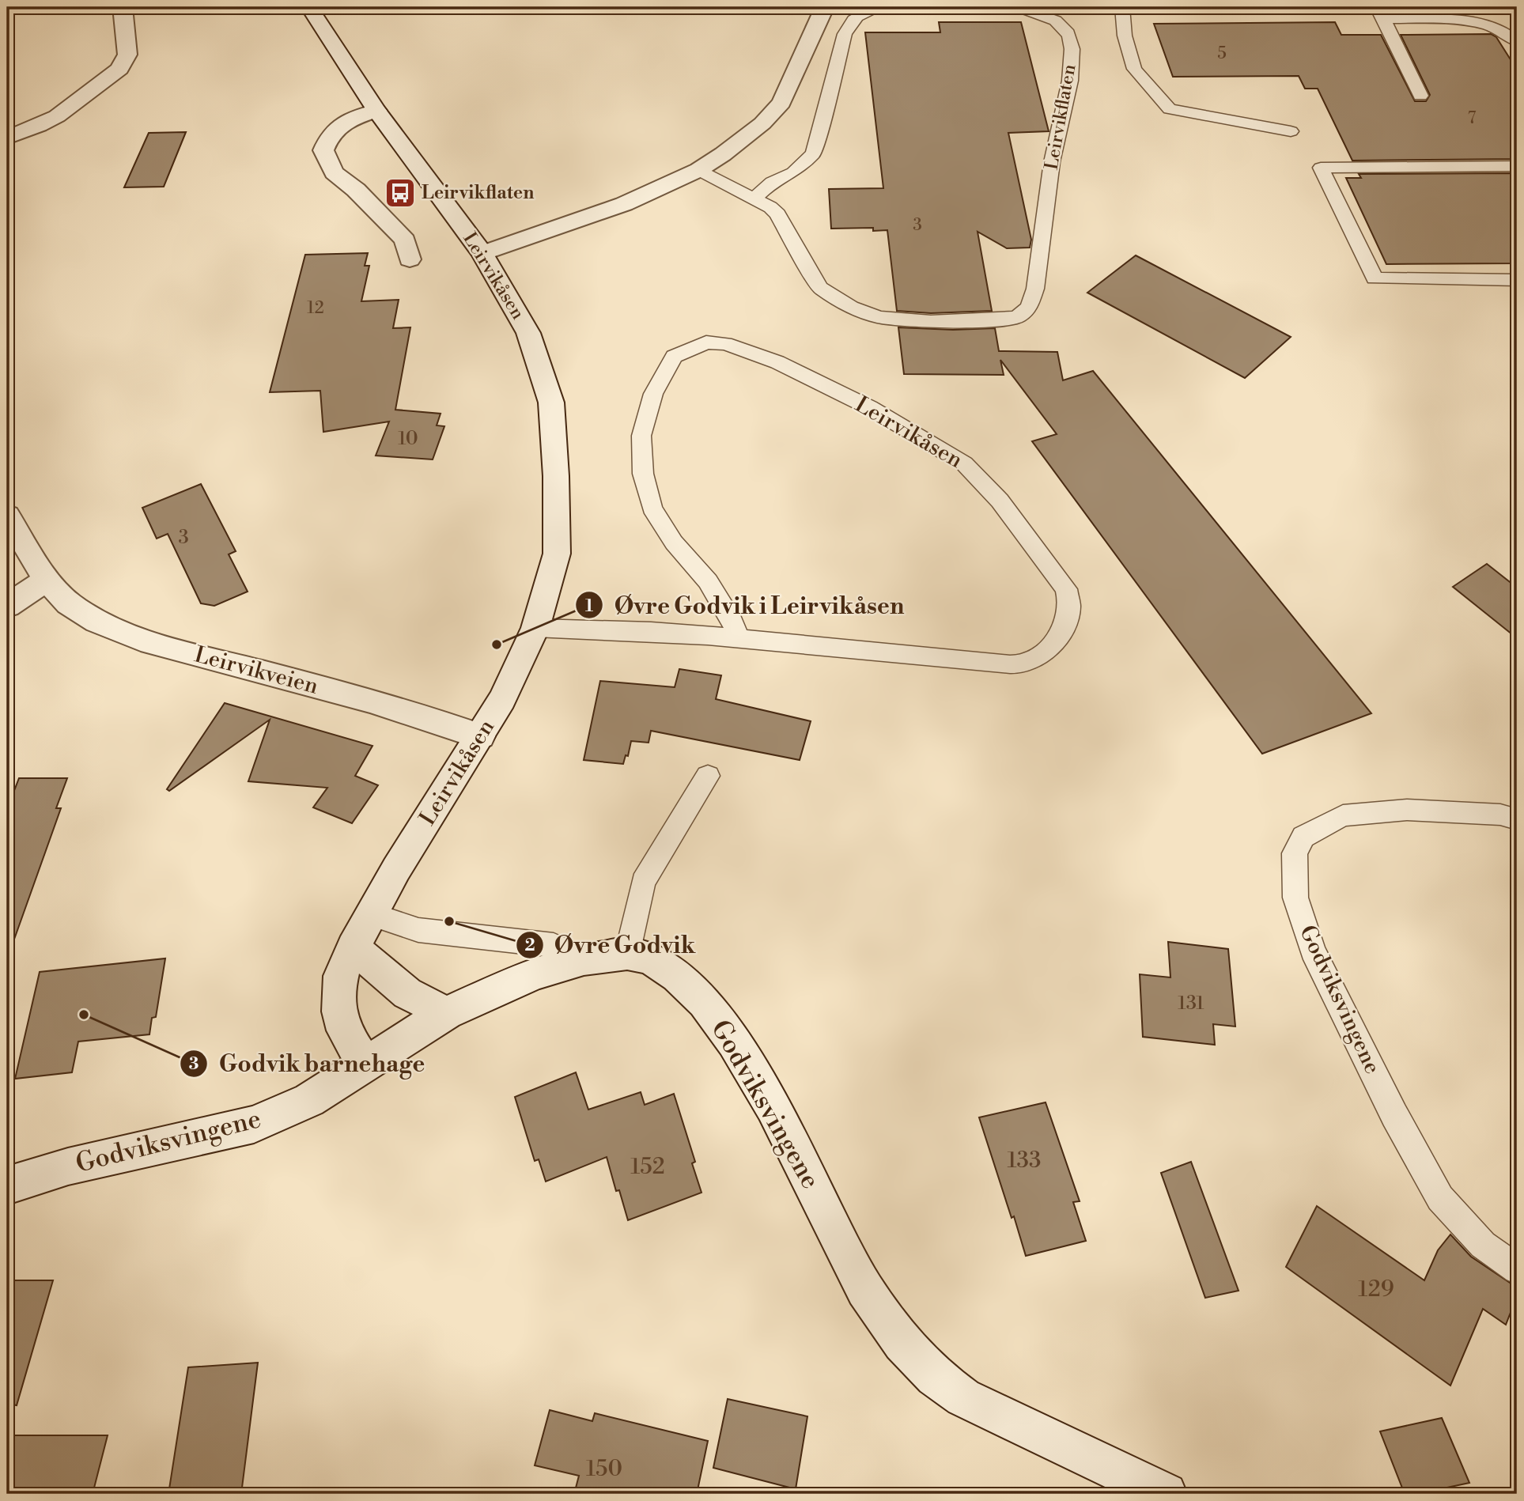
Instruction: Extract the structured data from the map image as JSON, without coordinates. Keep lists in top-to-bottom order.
{
  "streets": {
    "main road": ["Leirvikåsen", "Leirvikveien", "Godviksvingene"],
    "lane": ["Leirvikflaten"]
  },
  "crossings": [
    ["Leirvikåsen", "Leirvikveien"],
    ["Leirvikåsen", "Godviksvingene"]
  ],
  "places": {
    "bus stop": ["Leirvikflaten"],
    "other": ["Øvre Godvik i Leirvikåsen", "Øvre Godvik", "Godvik barnehage"]
  },
  "house_numbers": [
    "5",
    "7",
    "3",
    "12",
    "10",
    "3",
    "131",
    "133",
    "152",
    "129",
    "150"
  ]
}
